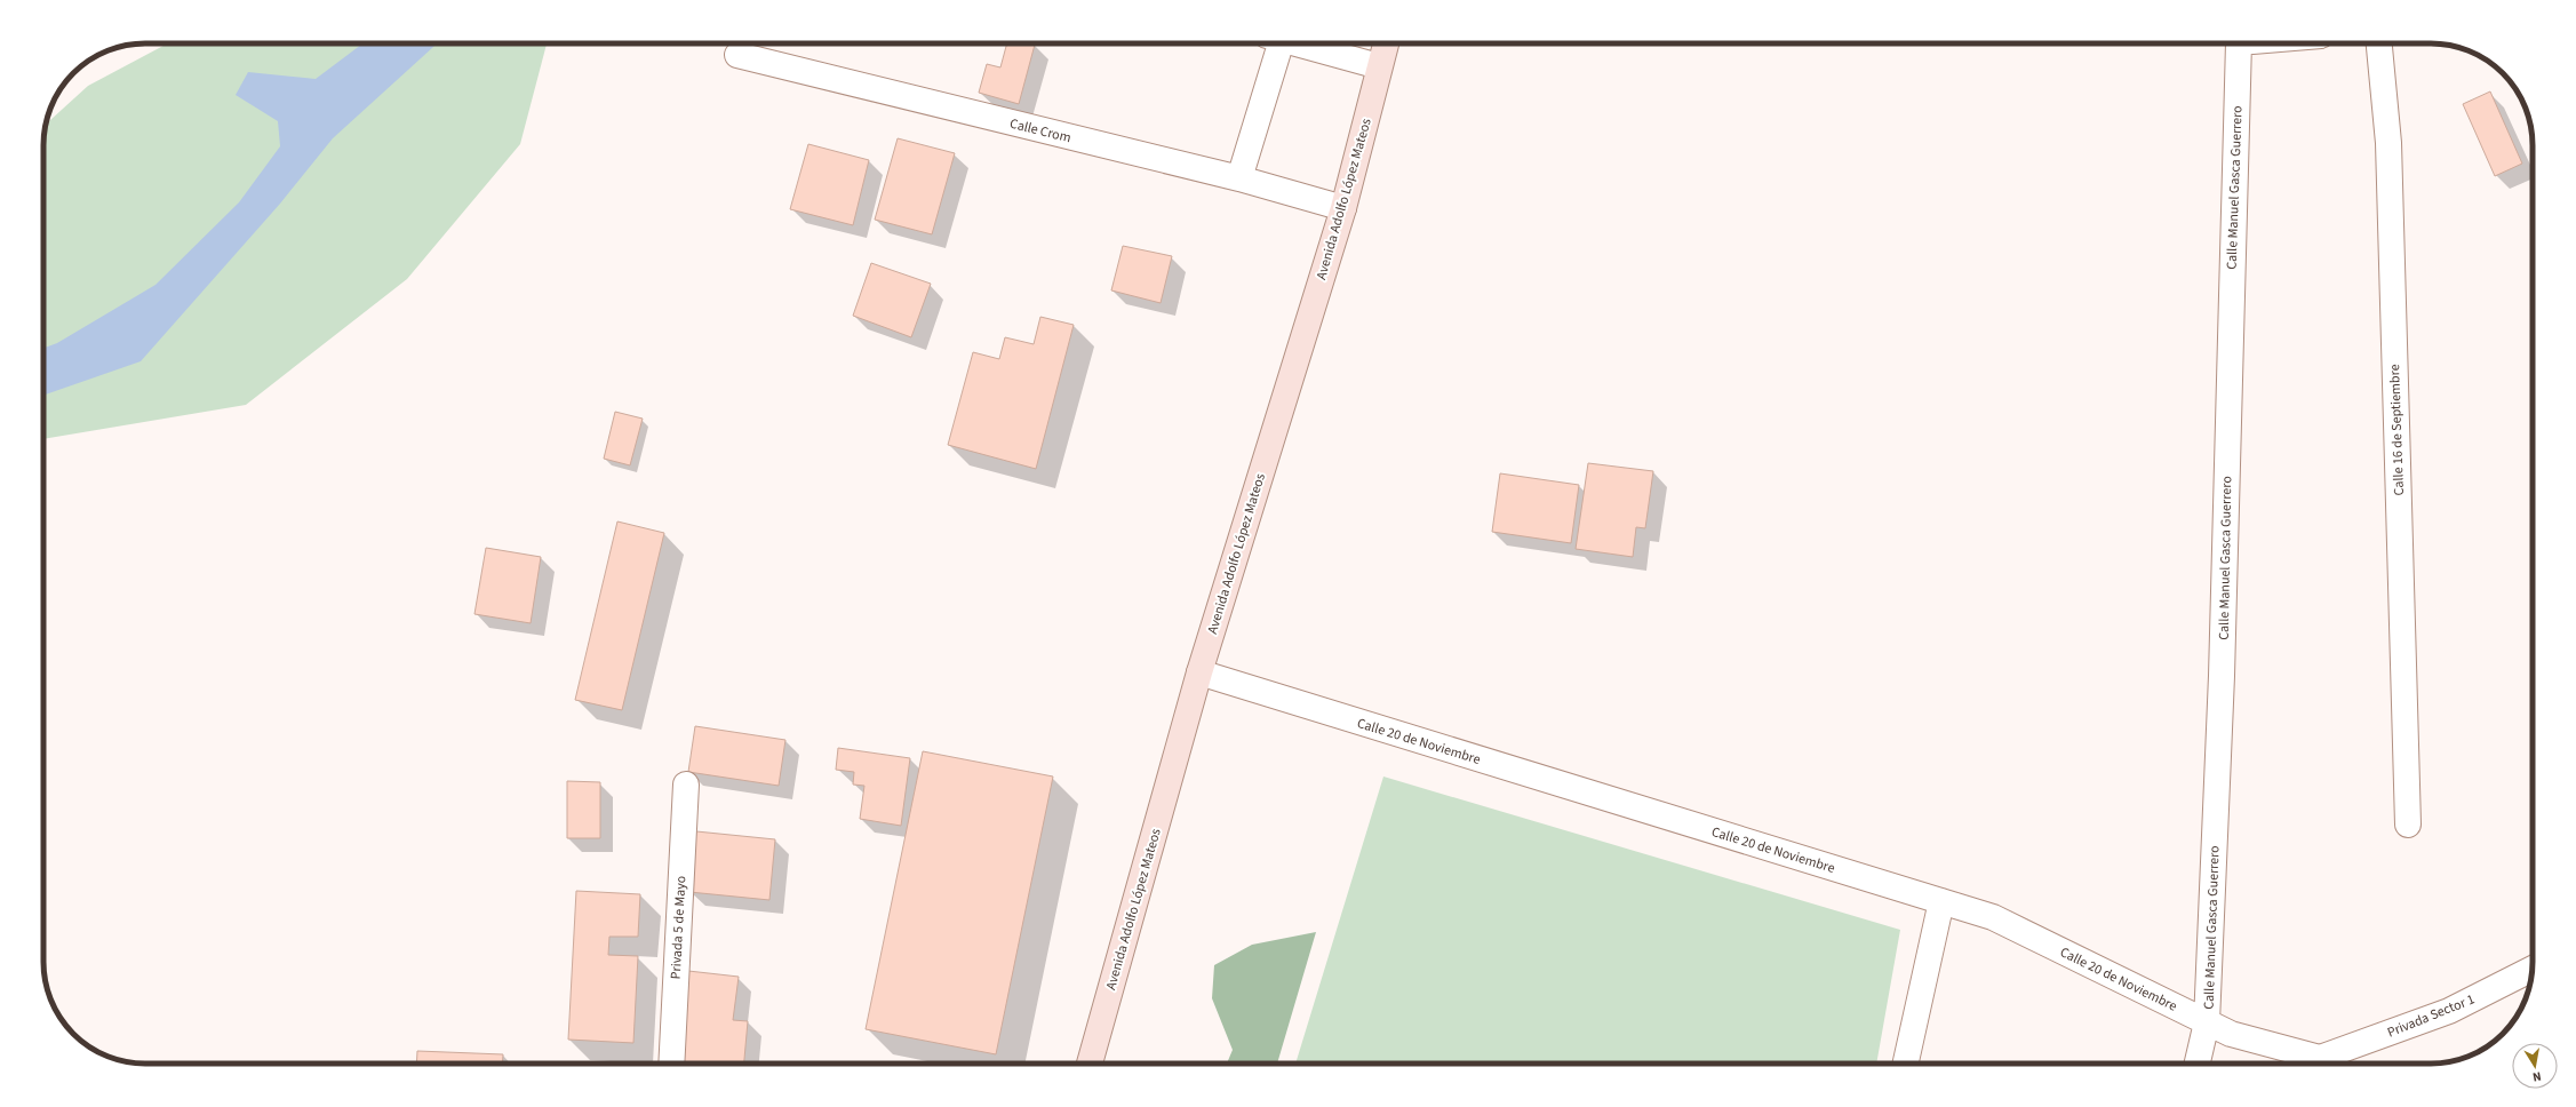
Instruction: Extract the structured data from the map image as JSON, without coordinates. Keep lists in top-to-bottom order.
{
  "streets": {
    "main road": ["Avenida Adolfo López Mateos"],
    "street": [
      "Calle Crom",
      "Calle Manuel Gasca Guerrero",
      "Calle 16 de Septiembre",
      "Calle 20 de Noviembre",
      "Privada 5 de Mayo",
      "Privada Sector 1"
    ]
  },
  "crossings": [
    ["Calle Crom", "Avenida Adolfo López Mateos"],
    ["Calle Manuel Gasca Guerrero", "Calle 20 de Noviembre"],
    ["Avenida Adolfo López Mateos", "Calle 20 de Noviembre"]
  ],
  "north": "bottom"
}
